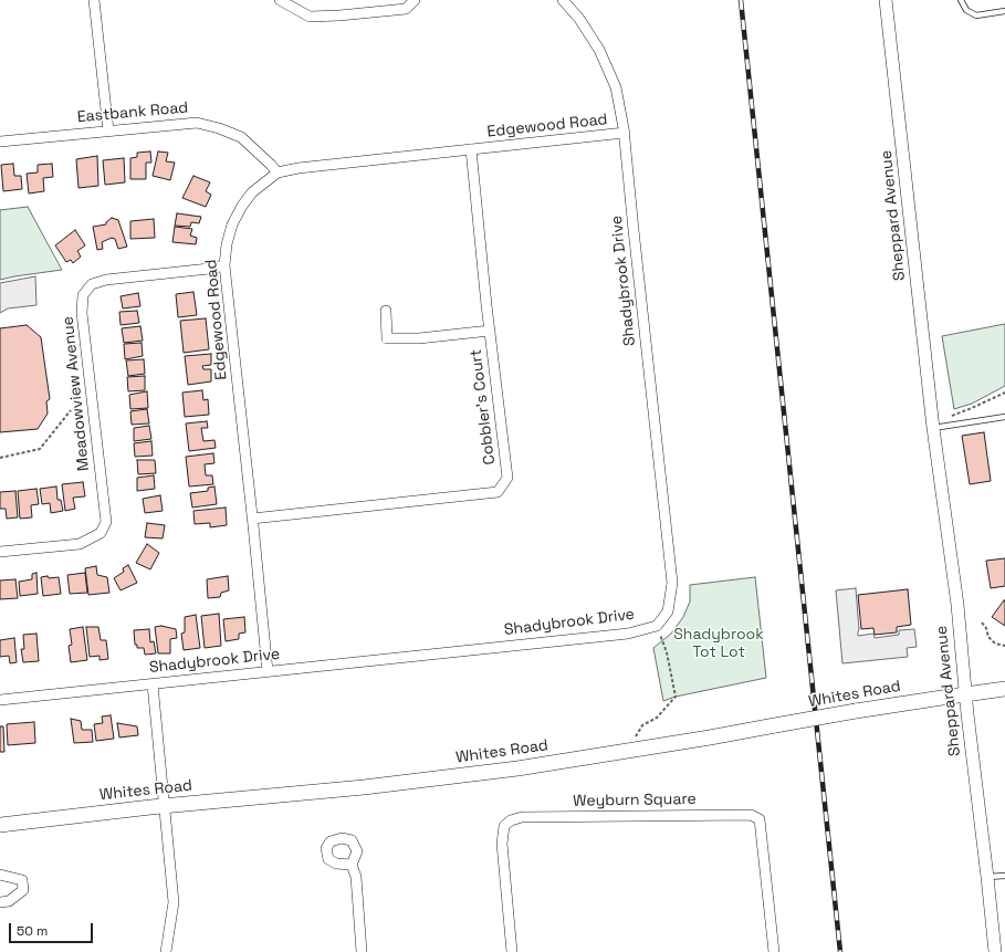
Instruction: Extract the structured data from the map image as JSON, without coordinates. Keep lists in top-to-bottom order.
{
  "streets": {
    "main road": ["Whites Road"],
    "street": [
      "Eastbank Road",
      "Edgewood Road",
      "Sheppard Avenue",
      "Shadybrook Drive",
      "Meadowview Avenue",
      "Cobbler's Court",
      "Weyburn Square"
    ]
  },
  "crossings": [
    ["Eastbank Road", "Edgewood Road"],
    ["Edgewood Road", "Shadybrook Drive"],
    ["Edgewood Road", "Meadowview Avenue"],
    ["Edgewood Road", "Cobbler's Court"],
    ["Sheppard Avenue", "Whites Road"]
  ],
  "parks": ["Shadybrook Tot Lot"],
  "scale_bar": "50 m"
}
